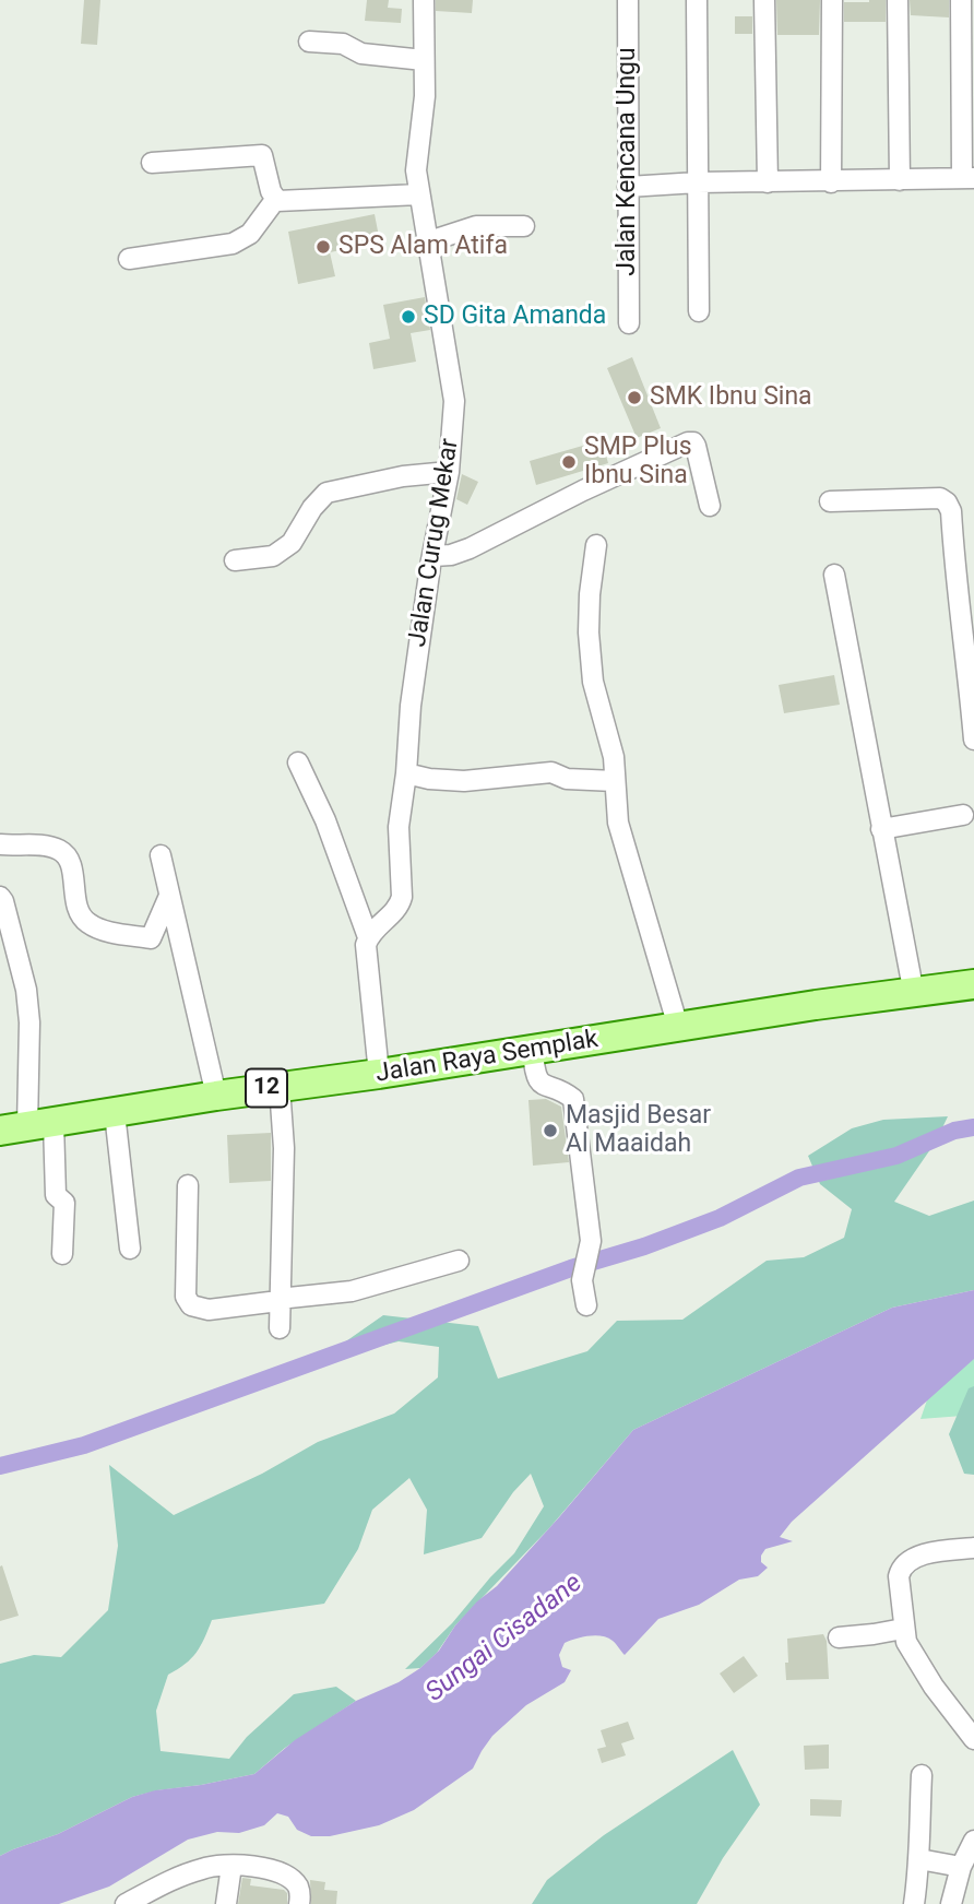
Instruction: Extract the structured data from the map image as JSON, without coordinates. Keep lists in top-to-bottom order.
{
  "streets": {
    "main road": ["Jalan Raya Semplak", "12"],
    "street": ["Jalan Kencana Ungu", "Jalan Curug Mekar"]
  },
  "water": ["Sungai Cisadane"],
  "places": [
    "SPS Alam Atifa",
    "SD Gita Amanda",
    "SMK Ibnu Sina",
    "SMP Plus Ibnu Sina",
    "Masjid Besar Al Maaidah"
  ]
}
